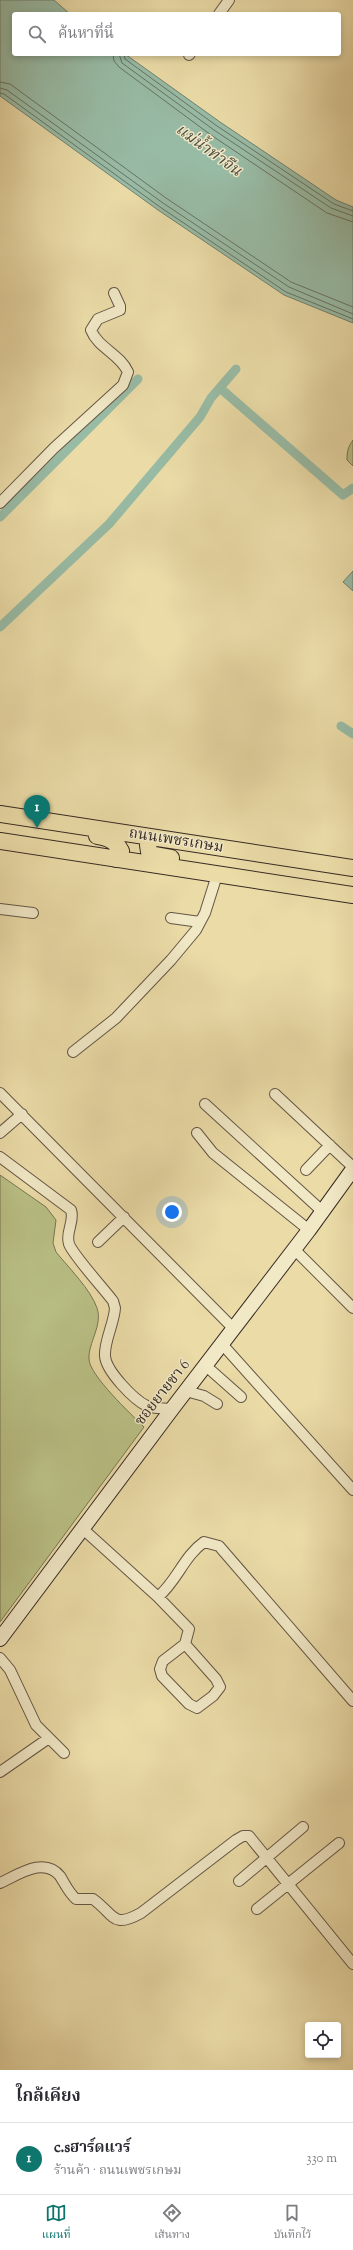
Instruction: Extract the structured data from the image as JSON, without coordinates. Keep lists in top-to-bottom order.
{
  "streets": {
    "main road": ["ถนนเพชรเกษม"],
    "street": ["ซอยยายชา 6"]
  },
  "water": ["แม่น้ำท่าจีน"],
  "page": {
    "search": "ค้นหาที่นี่",
    "pins": "1",
    "heading": "ใกล้เคียง",
    "list": [
      {
        "mark": "1",
        "name": "c.sฮาร์ดแวร์",
        "note": "ร้านค้า · ถนนเพชรเกษม",
        "value": "330 m"
      }
    ],
    "nav": ["แผนที่", "เส้นทาง", "บันทึกไว้"]
  }
}
